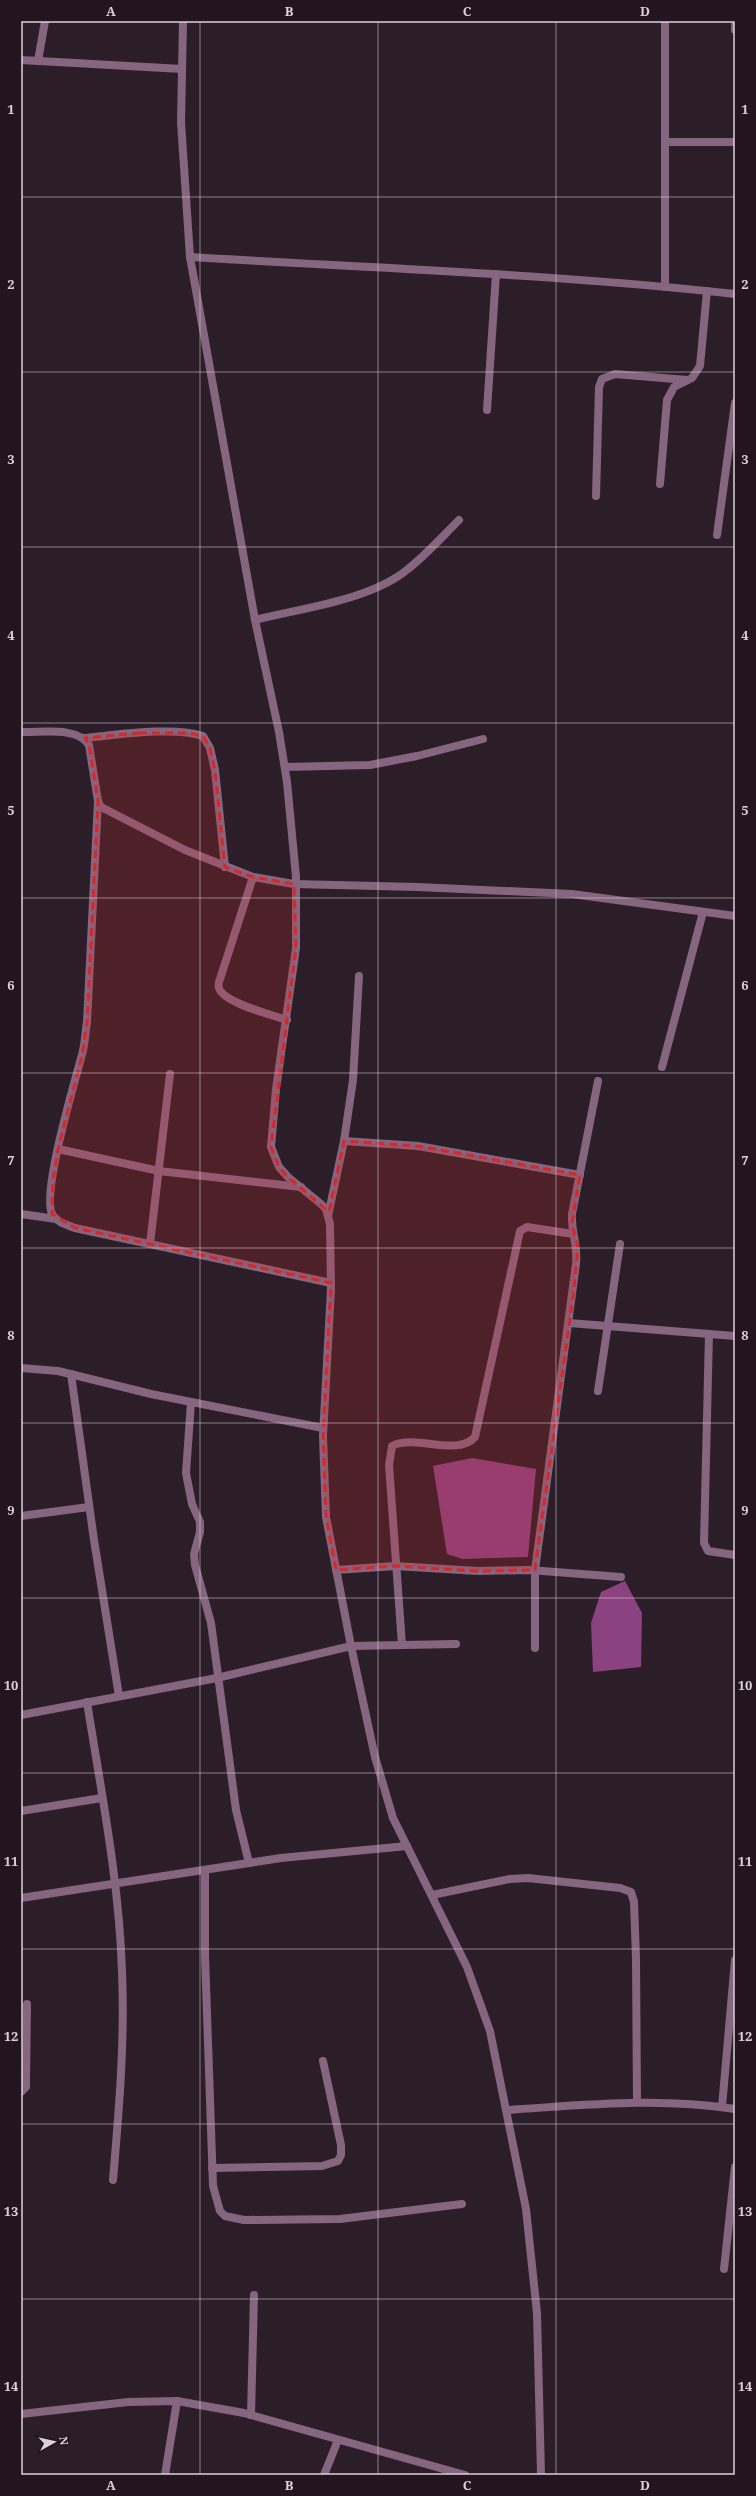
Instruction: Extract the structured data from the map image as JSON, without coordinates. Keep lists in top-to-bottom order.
{
  "north": "right",
  "grid": {
    "columns": [
      "A",
      "B",
      "C",
      "D"
    ],
    "rows": [
      "1",
      "2",
      "3",
      "4",
      "5",
      "6",
      "7",
      "8",
      "9",
      "10",
      "11",
      "12",
      "13",
      "14"
    ]
  }
}
